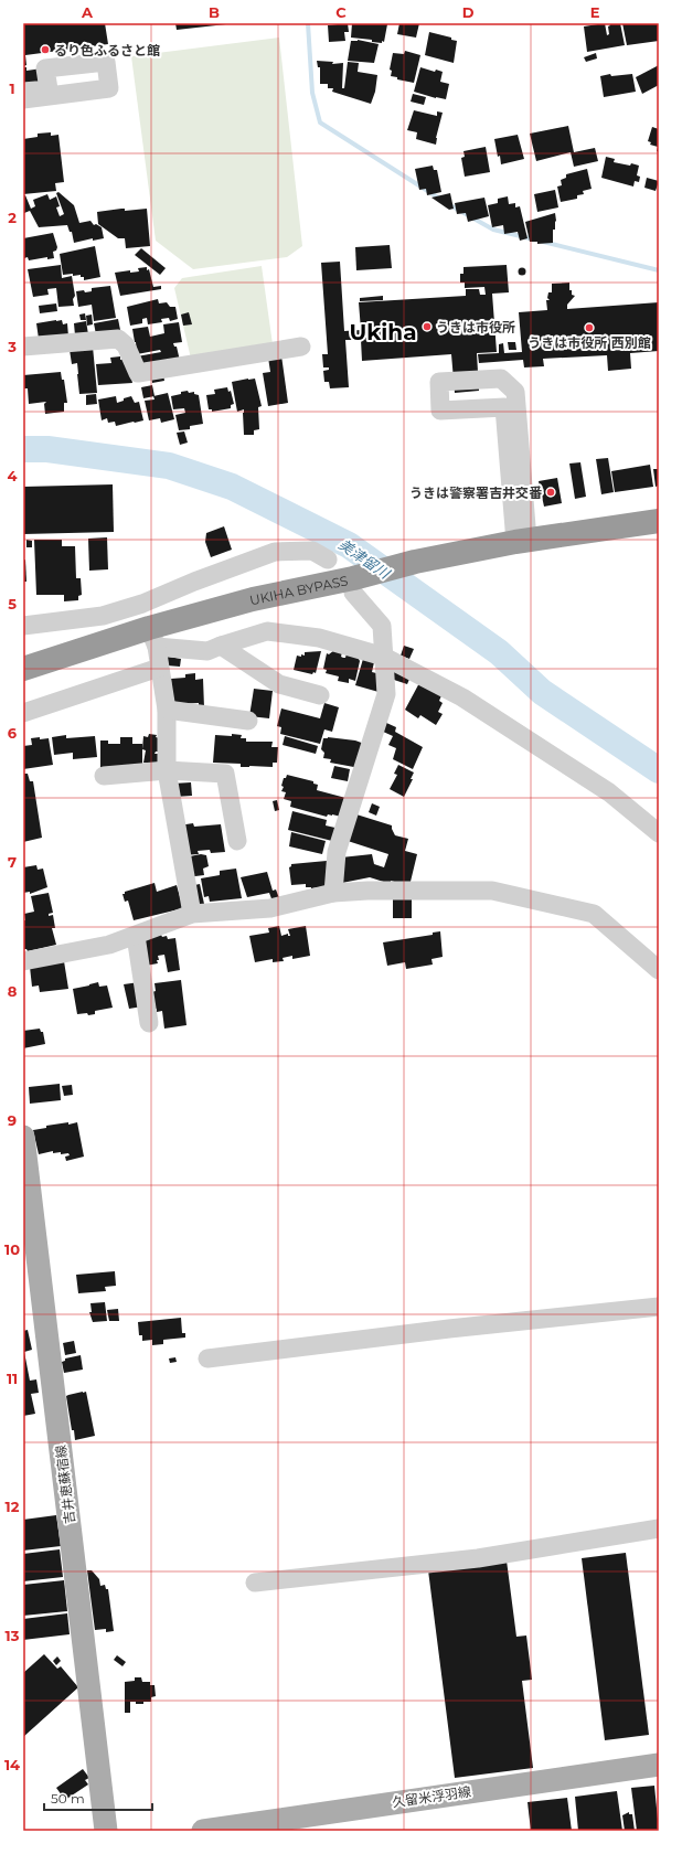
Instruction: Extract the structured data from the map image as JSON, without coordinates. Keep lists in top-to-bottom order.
{
  "streets": {
    "highway": ["UKIHA BYPASS"],
    "main road": ["吉井恵蘇宿線", "久留米浮羽線"]
  },
  "districts": ["Ukiha"],
  "water": ["美津留川"],
  "places": [
    "るり色ふるさと館",
    "うきは市役所",
    "うきは市役所 西別館",
    "うきは警察署吉井交番"
  ],
  "scale_bar": "50 m",
  "grid": {
    "columns": [
      "A",
      "B",
      "C",
      "D",
      "E"
    ],
    "rows": [
      "1",
      "2",
      "3",
      "4",
      "5",
      "6",
      "7",
      "8",
      "9",
      "10",
      "11",
      "12",
      "13",
      "14"
    ]
  }
}
